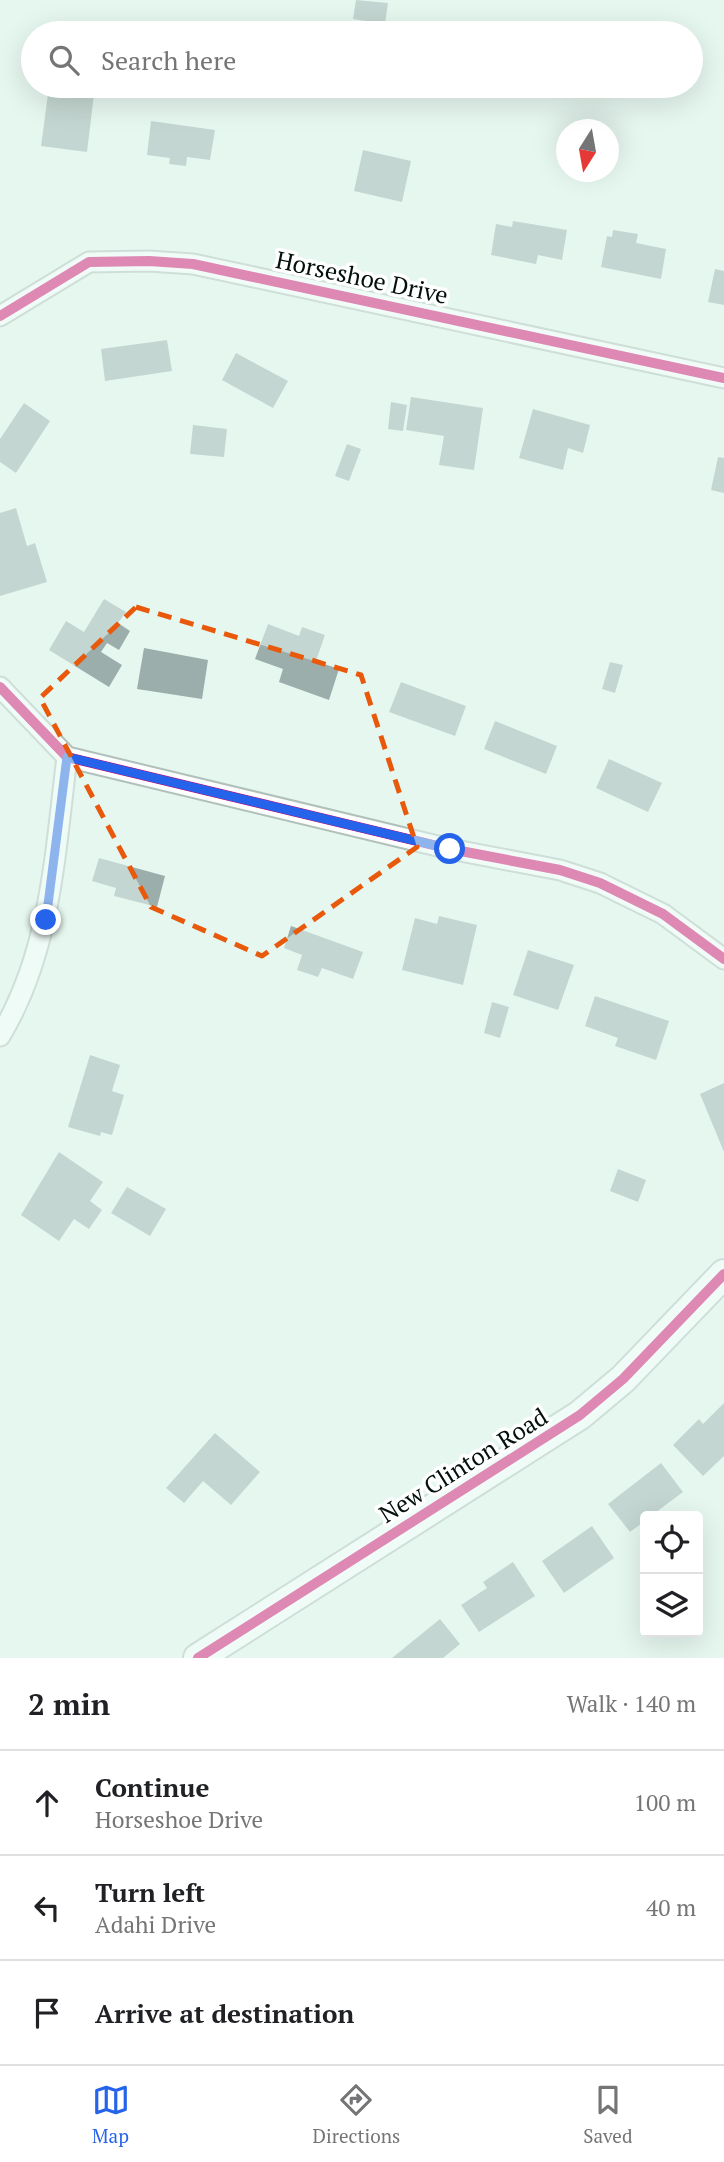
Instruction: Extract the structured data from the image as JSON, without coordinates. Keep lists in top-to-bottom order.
{
  "streets": {
    "street": ["Horseshoe Drive", "New Clinton Road"]
  },
  "north": "bottom",
  "page": {
    "search": "Search here",
    "heading": ["2 min", "Walk · 140 m"],
    "list": [
      ["Continue", "Horseshoe Drive", "100 m"],
      ["Turn left", "Adahi Drive", "40 m"],
      "Arrive at destination"
    ],
    "nav": ["Map", "Directions", "Saved"]
  }
}
